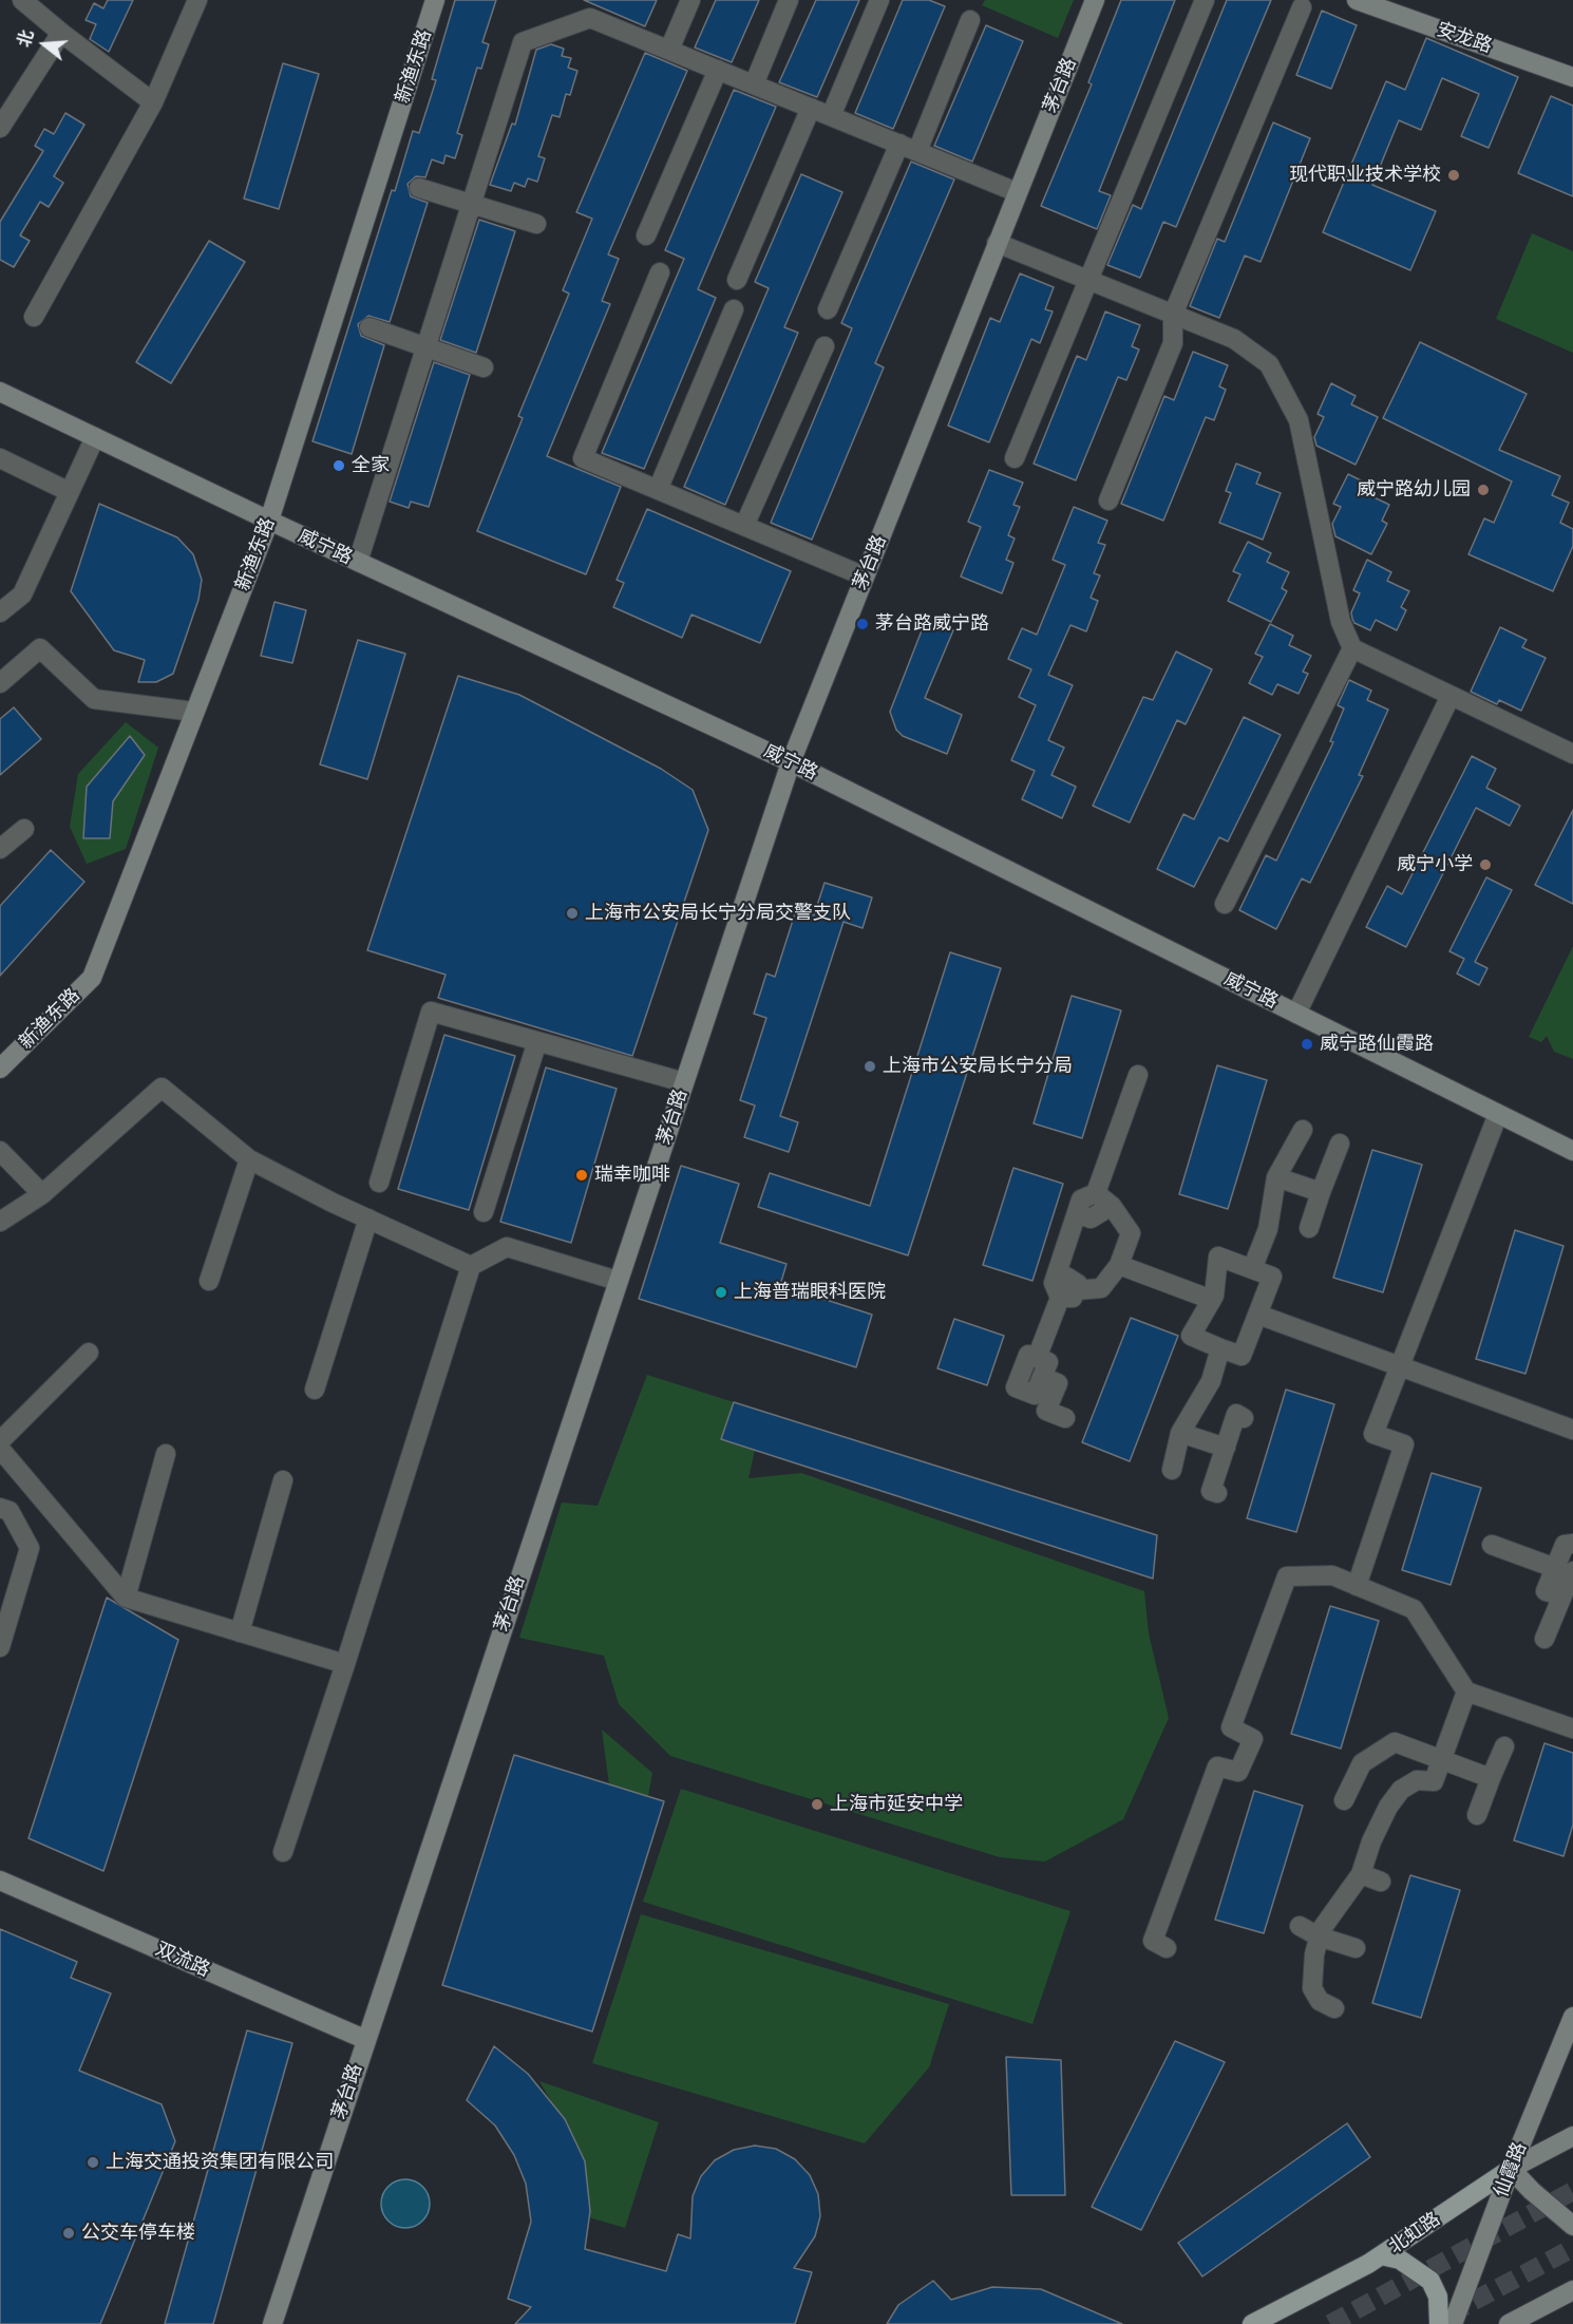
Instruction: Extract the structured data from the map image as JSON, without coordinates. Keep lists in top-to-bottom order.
{
  "streets": {
    "main road": ["北虹路"],
    "street": [
      "安龙路",
      "新渔东路",
      "茅台路",
      "威宁路",
      "双流路",
      "仙霞路"
    ]
  },
  "crossings": [
    ["新渔东路", "威宁路"],
    ["茅台路", "威宁路"],
    ["茅台路", "双流路"],
    ["仙霞路", "北虹路"]
  ],
  "places": [
    "现代职业技术学校",
    "全家",
    "威宁路幼儿园",
    "茅台路威宁路",
    "威宁小学",
    "上海市公安局长宁分局交警支队",
    "威宁路仙霞路",
    "上海市公安局长宁分局",
    "瑞幸咖啡",
    "上海普瑞眼科医院",
    "上海市延安中学",
    "上海交通投资集团有限公司",
    "公交车停车楼"
  ],
  "north": "left"
}
